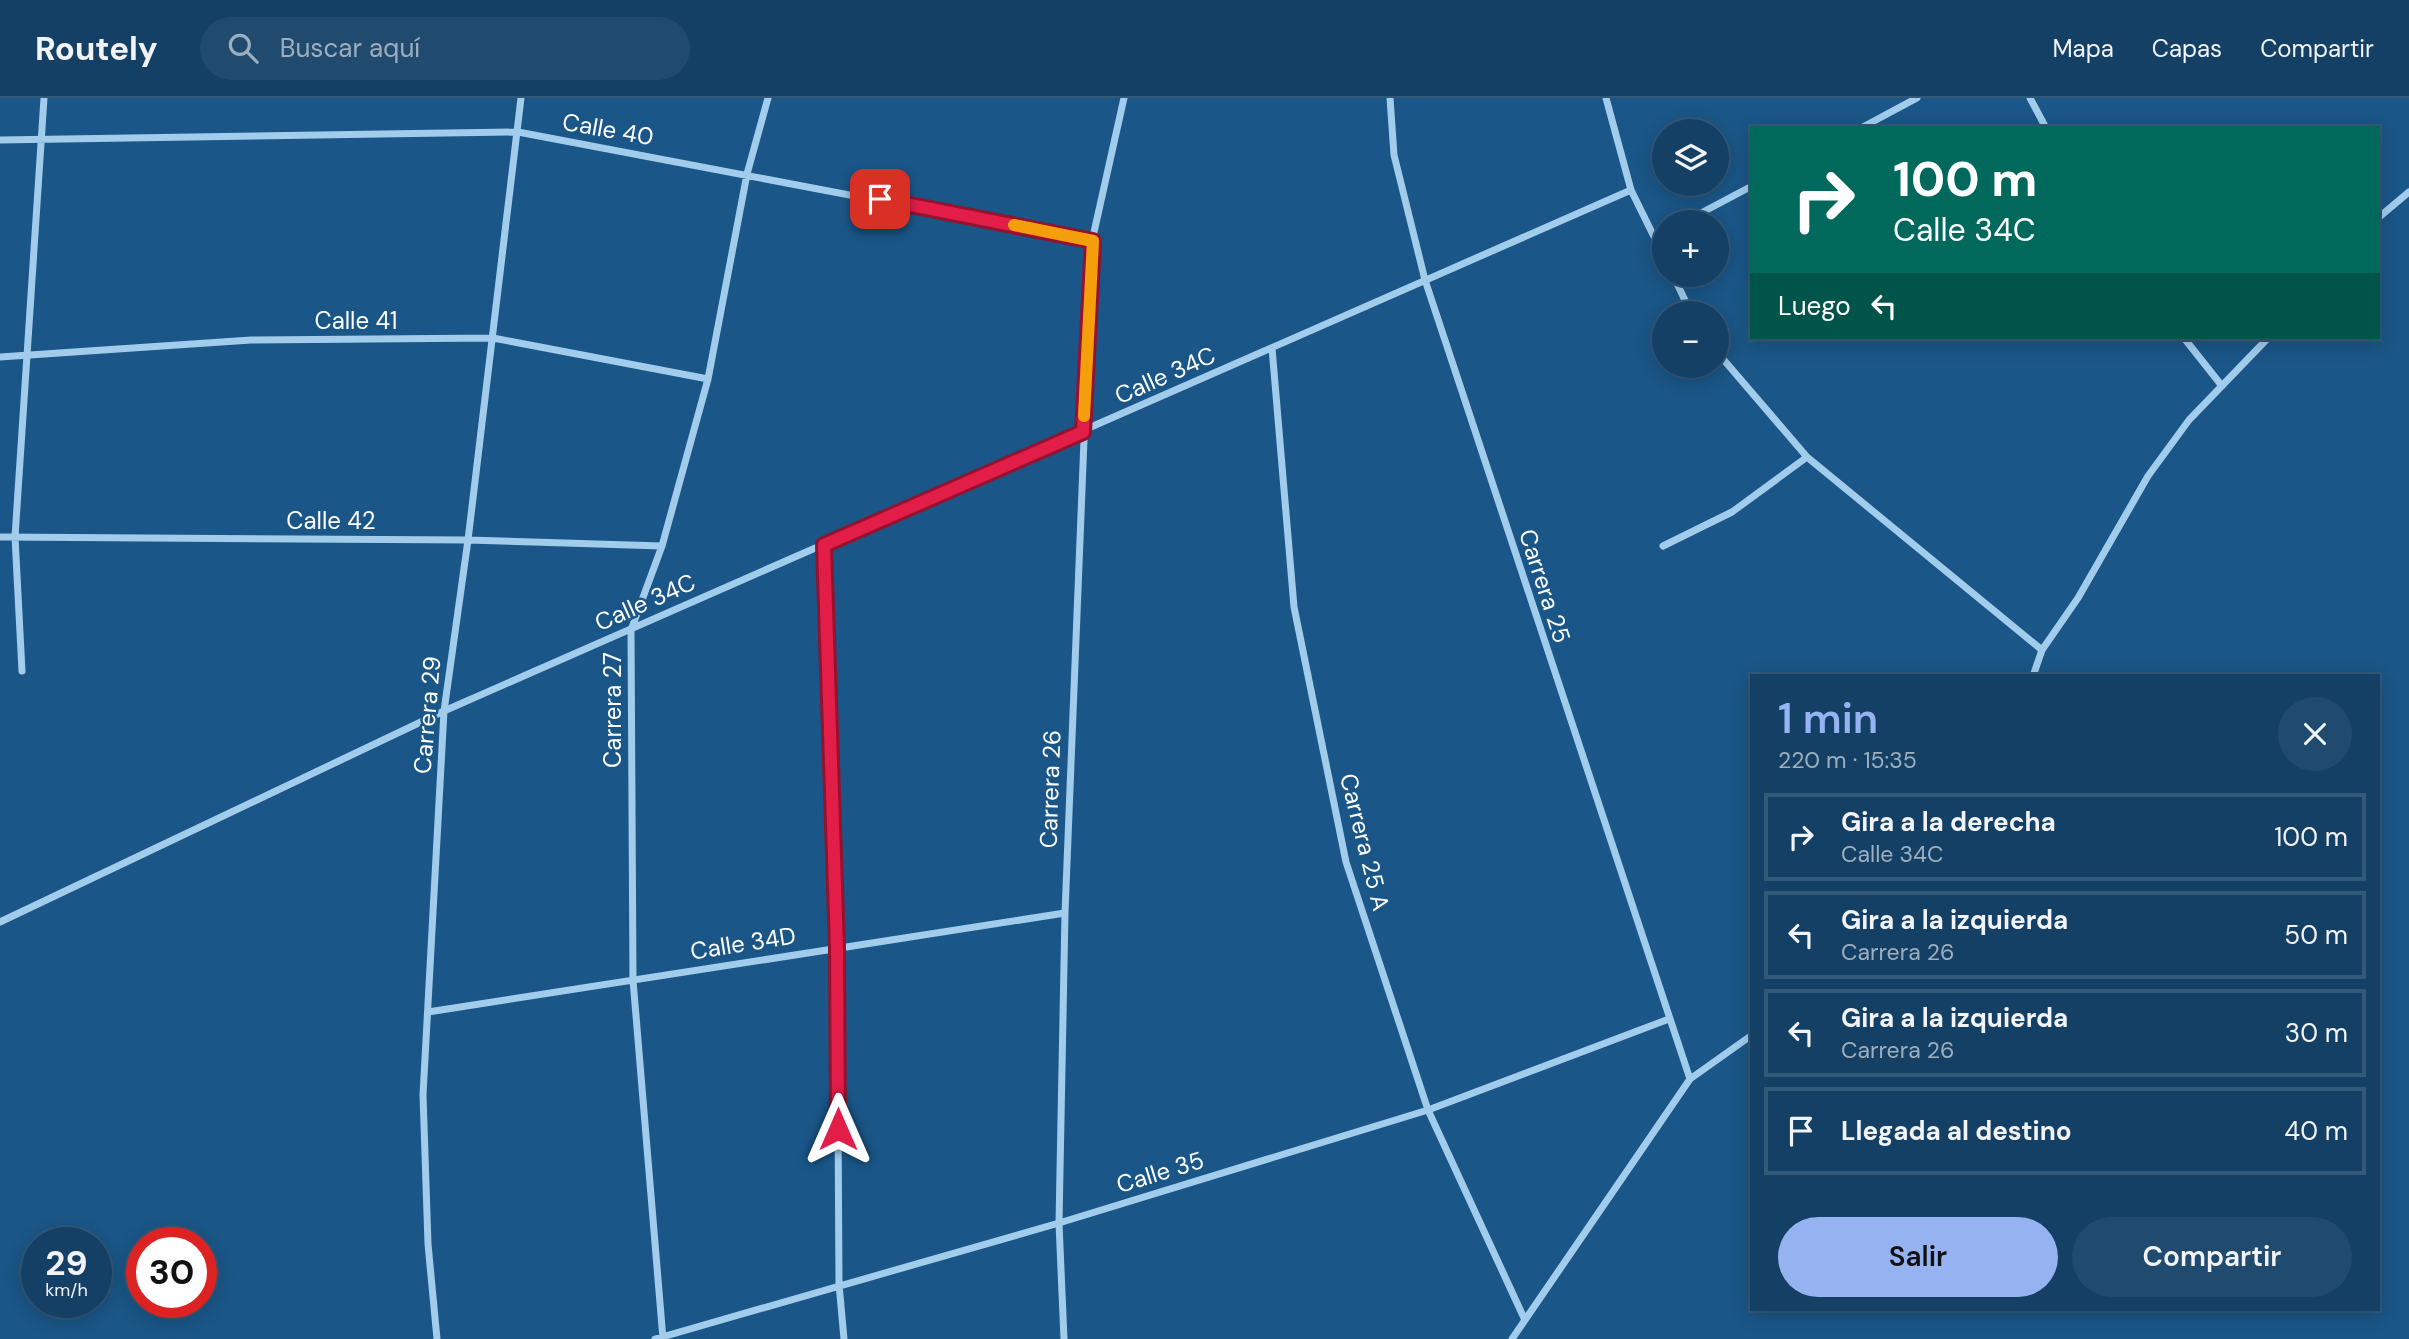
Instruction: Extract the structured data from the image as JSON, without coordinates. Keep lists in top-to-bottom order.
{
  "streets": {
    "street": [
      "Calle 40",
      "Calle 41",
      "Calle 34C",
      "Calle 42",
      "Carrera 25",
      "Carrera 27",
      "Carrera 29",
      "Carrera 26",
      "Carrera 25 A",
      "Calle 34D",
      "Calle 35"
    ]
  },
  "crossings": [
    ["Calle 40", "Carrera 27"],
    ["Calle 40", "Carrera 29"],
    ["Calle 41", "Carrera 27"],
    ["Calle 41", "Carrera 29"],
    ["Calle 34C", "Carrera 25"],
    ["Calle 34C", "Carrera 27"],
    ["Calle 34C", "Carrera 29"],
    ["Calle 34C", "Carrera 26"],
    ["Calle 34C", "Carrera 25 A"],
    ["Calle 42", "Carrera 27"],
    ["Calle 42", "Carrera 29"],
    ["Carrera 25", "Calle 35"],
    ["Carrera 27", "Calle 34D"],
    ["Carrera 27", "Calle 35"],
    ["Carrera 29", "Calle 34D"],
    ["Carrera 26", "Calle 34D"],
    ["Carrera 26", "Calle 35"],
    ["Carrera 25 A", "Calle 35"]
  ],
  "page": {
    "header": "Routely",
    "search": "Buscar aquí",
    "nav": ["Mapa", "Capas", "Compartir"],
    "map_buttons": ["+", "−"],
    "turn": ["100 m", "Calle 34C"],
    "then": "Luego",
    "heading": ["1 min", "220 m · 15:35"],
    "list": [
      {
        "name": "Gira a la derecha",
        "note": "Calle 34C",
        "value": "100 m"
      },
      {
        "name": "Gira a la izquierda",
        "note": "Carrera 26",
        "value": "50 m"
      },
      {
        "name": "Gira a la izquierda",
        "note": "Carrera 26",
        "value": "30 m"
      },
      {
        "name": "Llegada al destino",
        "value": "40 m"
      }
    ],
    "buttons": ["Salir", "Compartir"],
    "speed": "29 km/h",
    "limit": "30"
  }
}
